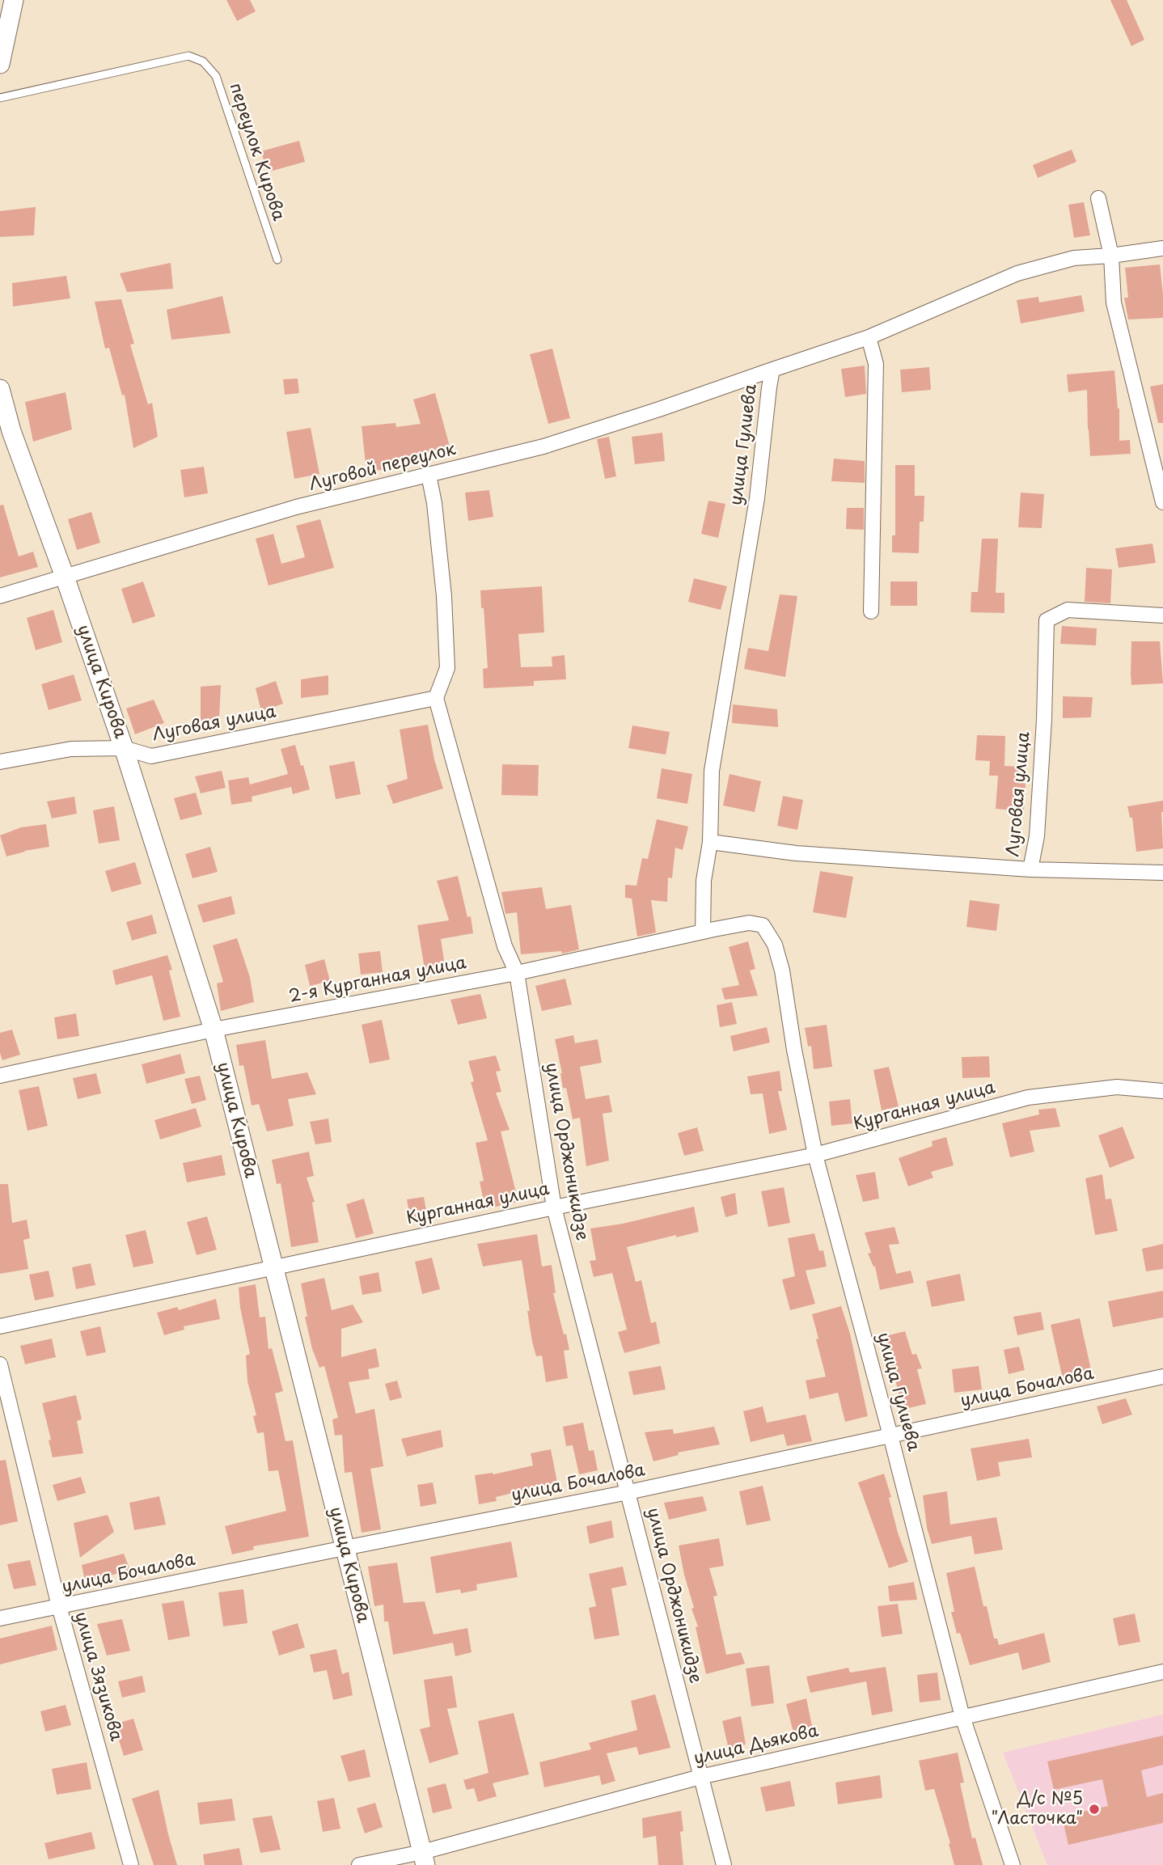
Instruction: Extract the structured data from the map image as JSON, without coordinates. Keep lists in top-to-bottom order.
{
  "streets": {
    "street": [
      "улица Гулиева",
      "Луговой переулок",
      "улица Кирова",
      "Луговая улица",
      "2-я Курганная улица",
      "Курганная улица",
      "улица Орджоникидзе",
      "улица Бочалова",
      "улица Зязикова",
      "улица Дьякова"
    ],
    "lane": ["переулок Кирова"]
  },
  "crossings": [
    ["улица Гулиева", "Луговой переулок"],
    ["улица Гулиева", "Луговая улица"],
    ["улица Гулиева", "2-я Курганная улица"],
    ["улица Гулиева", "Курганная улица"],
    ["улица Гулиева", "улица Бочалова"],
    ["улица Гулиева", "улица Дьякова"],
    ["Луговой переулок", "улица Кирова"],
    ["улица Кирова", "Луговая улица"],
    ["улица Кирова", "2-я Курганная улица"],
    ["улица Кирова", "Курганная улица"],
    ["улица Кирова", "улица Бочалова"],
    ["улица Кирова", "улица Дьякова"],
    ["Луговая улица", "улица Орджоникидзе"],
    ["2-я Курганная улица", "улица Орджоникидзе"],
    ["Курганная улица", "улица Орджоникидзе"],
    ["улица Орджоникидзе", "улица Бочалова"],
    ["улица Орджоникидзе", "улица Дьякова"],
    ["улица Бочалова", "улица Зязикова"]
  ],
  "places": ["Д/с №5 \"Ласточка\""]
}
